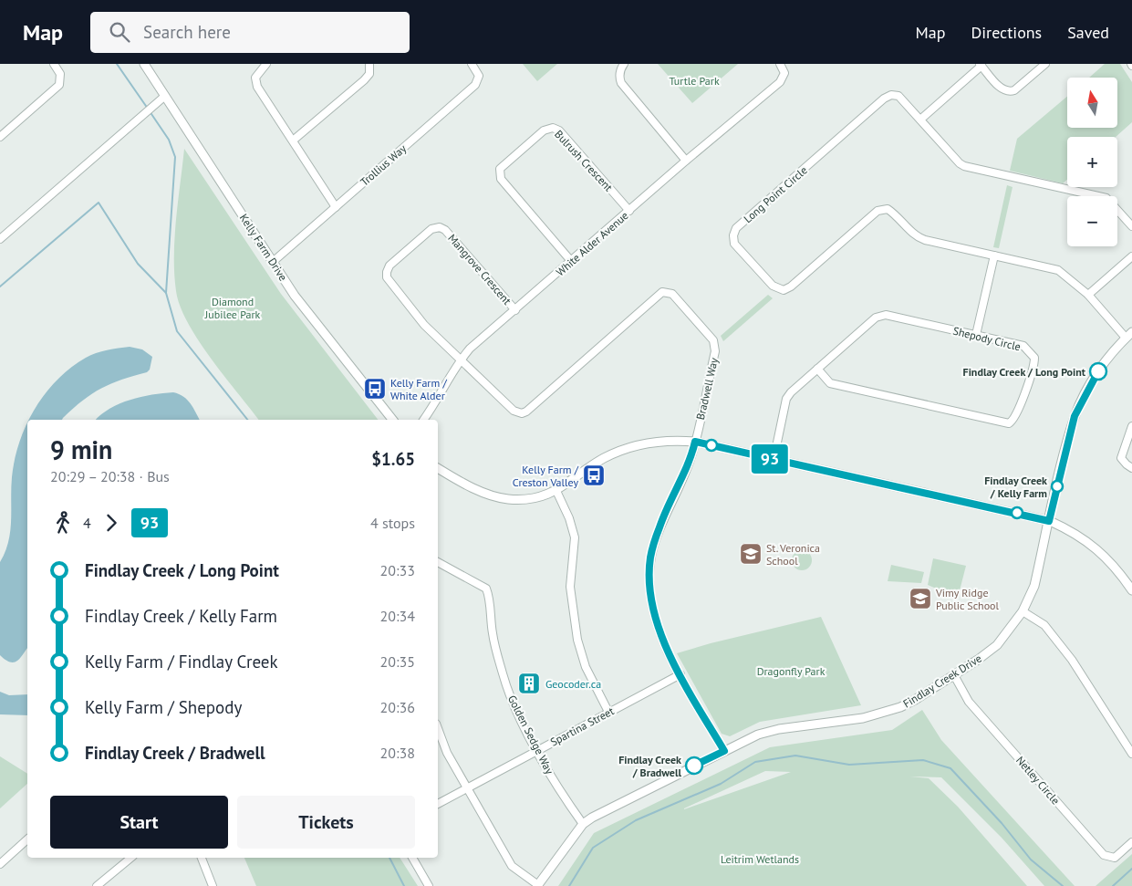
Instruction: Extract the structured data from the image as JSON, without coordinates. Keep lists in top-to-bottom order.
{
  "streets": {
    "street": [
      "Bulrush Crescent",
      "Trollius Way",
      "Long Point Circle",
      "White Alder Avenue",
      "Kelly Farm Drive",
      "Mangrove Crescent",
      "Shepody Circle",
      "Bradwell Way",
      "Findlay Creek Drive",
      "Spartina Street",
      "Golden Sedge Way",
      "Netley Circle"
    ]
  },
  "crossings": [
    ["Bulrush Crescent", "White Alder Avenue"],
    ["Trollius Way", "Kelly Farm Drive"],
    ["Long Point Circle", "Findlay Creek Drive"],
    ["White Alder Avenue", "Mangrove Crescent"],
    ["White Alder Avenue", "Bradwell Way"],
    ["Mangrove Crescent", "Bradwell Way"],
    ["Bradwell Way", "Findlay Creek Drive"],
    ["Bradwell Way", "Spartina Street"],
    ["Findlay Creek Drive", "Golden Sedge Way"],
    ["Findlay Creek Drive", "Netley Circle"],
    ["Spartina Street", "Golden Sedge Way"]
  ],
  "parks": [
    "Turtle Park",
    "Diamond Jubilee Park",
    "Dragonfly Park",
    "Leitrim Wetlands"
  ],
  "places": {
    "other": ["Findlay Creek / Long Point", "Findlay Creek / Kelly Farm", "Findlay Creek / Bradwell"],
    "bus stop": ["Kelly Farm / White Alder", "Kelly Farm / Creston Valley"],
    "school or university": ["St. Veronica School", "Vimy Ridge Public School"],
    "building": ["Geocoder.ca"]
  },
  "lines": ["bus line 93"],
  "north": "top",
  "page": {
    "header": "Map",
    "search": "Search here",
    "nav": ["Map", "Directions", "Saved"],
    "on_map": "93",
    "map_buttons": ["+", "−"],
    "heading": ["9 min", "20:29 – 20:38 · Bus", "$1.65"],
    "legs": ["4", "93", "4 stops"],
    "list": [
      {
        "name": "Findlay Creek / Long Point",
        "value": "20:33"
      },
      {
        "name": "Findlay Creek / Kelly Farm",
        "value": "20:34"
      },
      {
        "name": "Kelly Farm / Findlay Creek",
        "value": "20:35"
      },
      {
        "name": "Kelly Farm / Shepody",
        "value": "20:36"
      },
      {
        "name": "Findlay Creek / Bradwell",
        "value": "20:38"
      }
    ],
    "buttons": ["Start", "Tickets"]
  }
}
